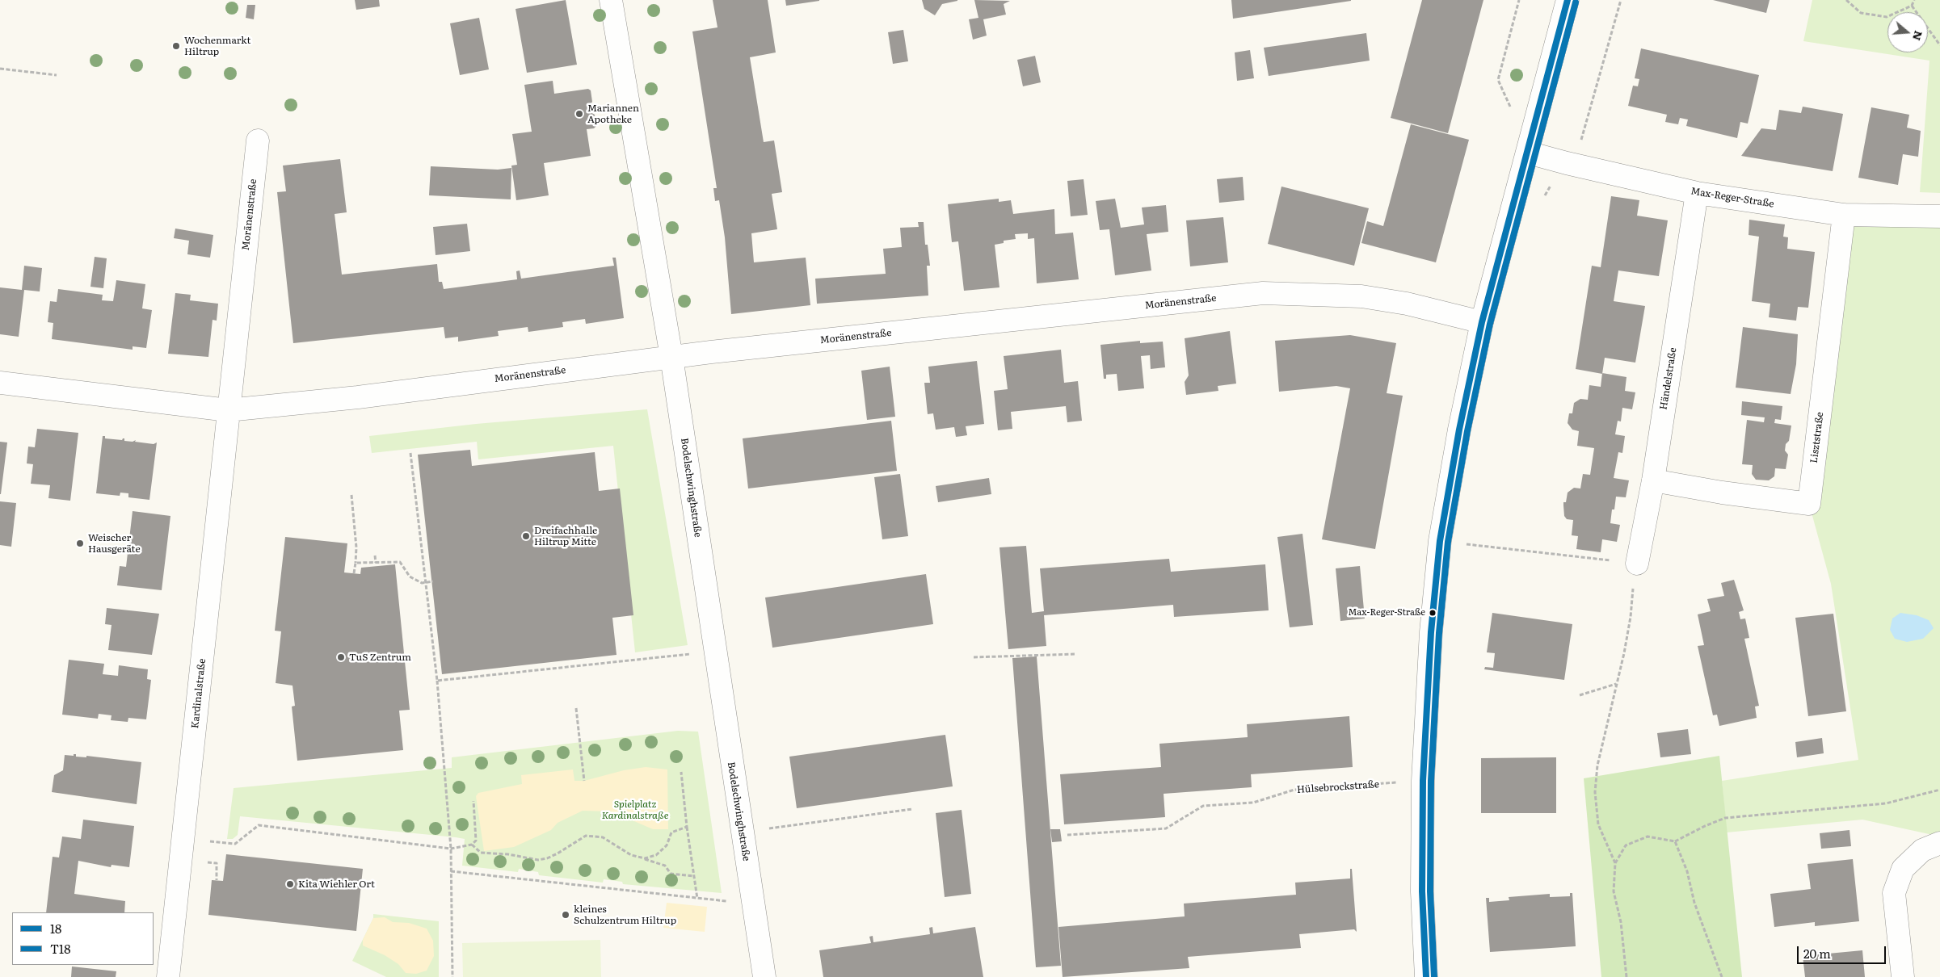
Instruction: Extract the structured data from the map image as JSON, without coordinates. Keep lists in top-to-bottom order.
{
  "streets": {
    "street": [
      "Max-Reger-Straße",
      "Moränenstraße",
      "Händelstraße",
      "Lisztstraße",
      "Bodelschwinghstraße",
      "Kardinalstraße"
    ],
    "path": ["Hülsebrockstraße"]
  },
  "crossings": [
    ["Max-Reger-Straße", "Händelstraße"],
    ["Max-Reger-Straße", "Lisztstraße"],
    ["Moränenstraße", "Bodelschwinghstraße"],
    ["Moränenstraße", "Kardinalstraße"],
    ["Händelstraße", "Lisztstraße"]
  ],
  "parks": ["Spielplatz Kardinalstraße"],
  "places": [
    "Wochenmarkt Hiltrup",
    "Mariannen Apotheke",
    "Dreifachhalle Hiltrup Mitte",
    "Weischer Hausgeräte",
    "Max-Reger-Straße",
    "TuS Zentrum",
    "Kita Wiehler Ort",
    "kleines Schulzentrum Hiltrup"
  ],
  "lines": ["transit line 18", "transit line T18"],
  "legend": ["18", "T18"],
  "scale_bar": "20 m",
  "north": "right"
}
